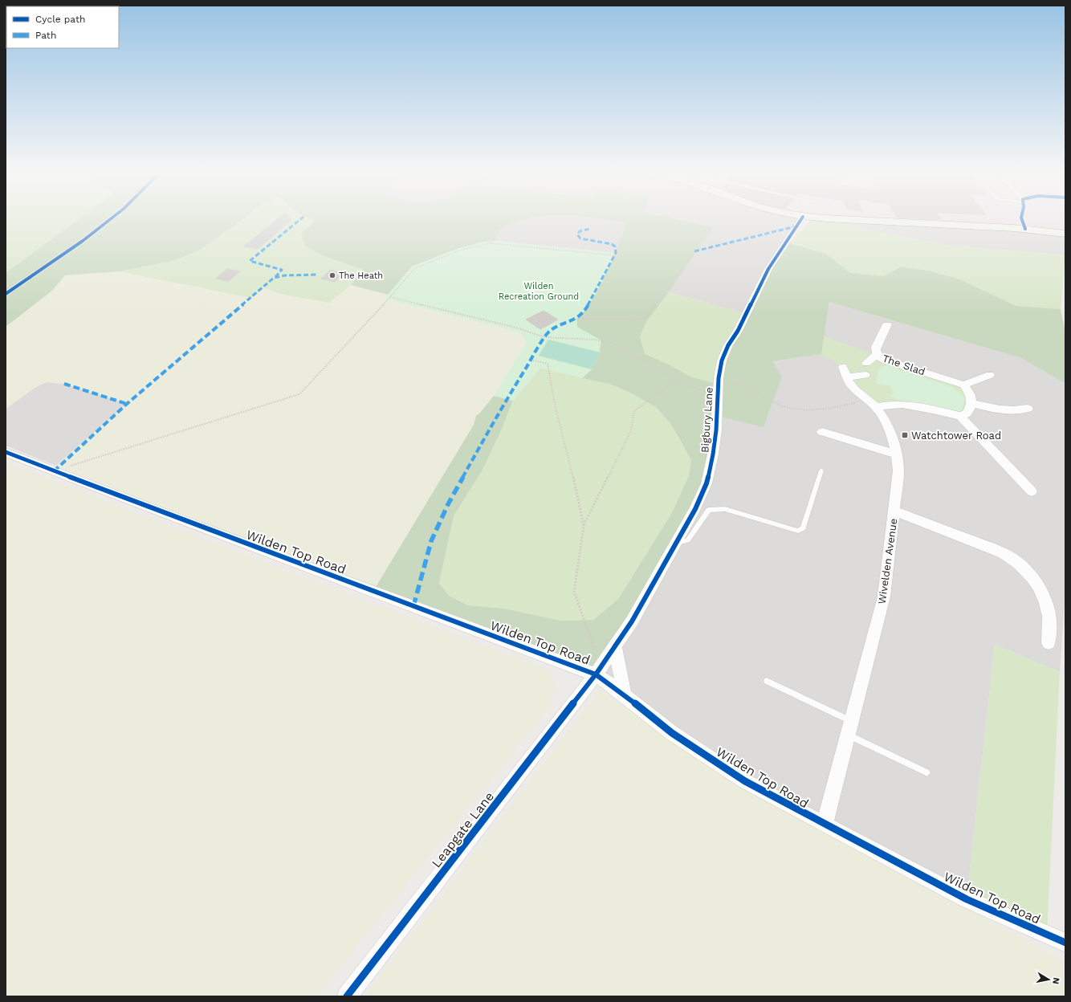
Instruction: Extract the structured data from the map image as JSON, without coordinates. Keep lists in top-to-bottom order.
{
  "streets": {
    "street": [
      "The Slad",
      "Bigbury Lane",
      "Wilden Top Road",
      "Wivelden Avenue",
      "Leapgate Lane"
    ]
  },
  "crossings": [
    ["Bigbury Lane", "Wilden Top Road"],
    ["Bigbury Lane", "Leapgate Lane"],
    ["Wilden Top Road", "Wivelden Avenue"],
    ["Wilden Top Road", "Leapgate Lane"]
  ],
  "parks": ["Wilden Recreation Ground"],
  "places": {
    "other": ["The Heath"],
    "transit": ["Watchtower Road"]
  },
  "legend": ["Cycle path", "Path"],
  "north": "right"
}
